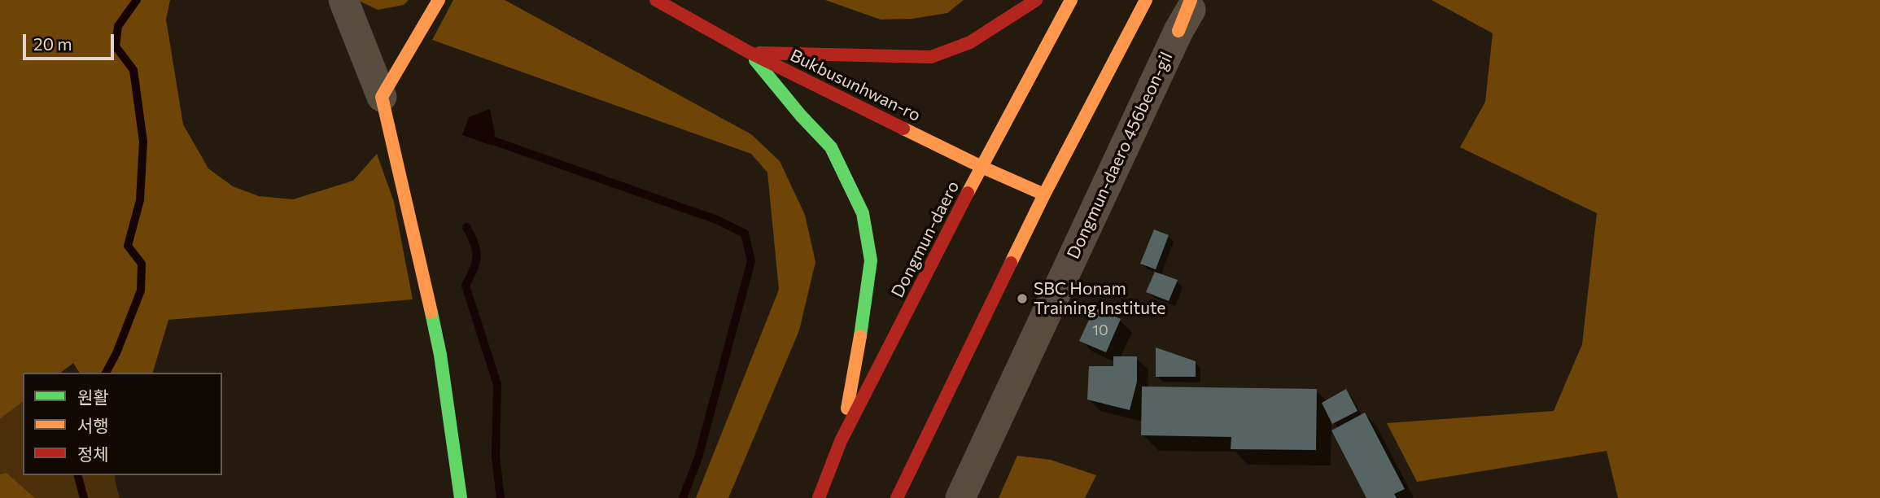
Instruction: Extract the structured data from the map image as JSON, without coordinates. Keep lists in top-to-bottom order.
{
  "streets": {
    "main road": ["Bukbusunhwan-ro", "Dongmun-daero"],
    "street": ["Dongmun-daero 456beon-gil"]
  },
  "crossings": [
    ["Bukbusunhwan-ro", "Dongmun-daero"]
  ],
  "places": ["SBC Honam Training Institute"],
  "house_numbers": ["10"],
  "legend": ["원활", "서행", "정체"],
  "scale_bar": "20 m"
}
